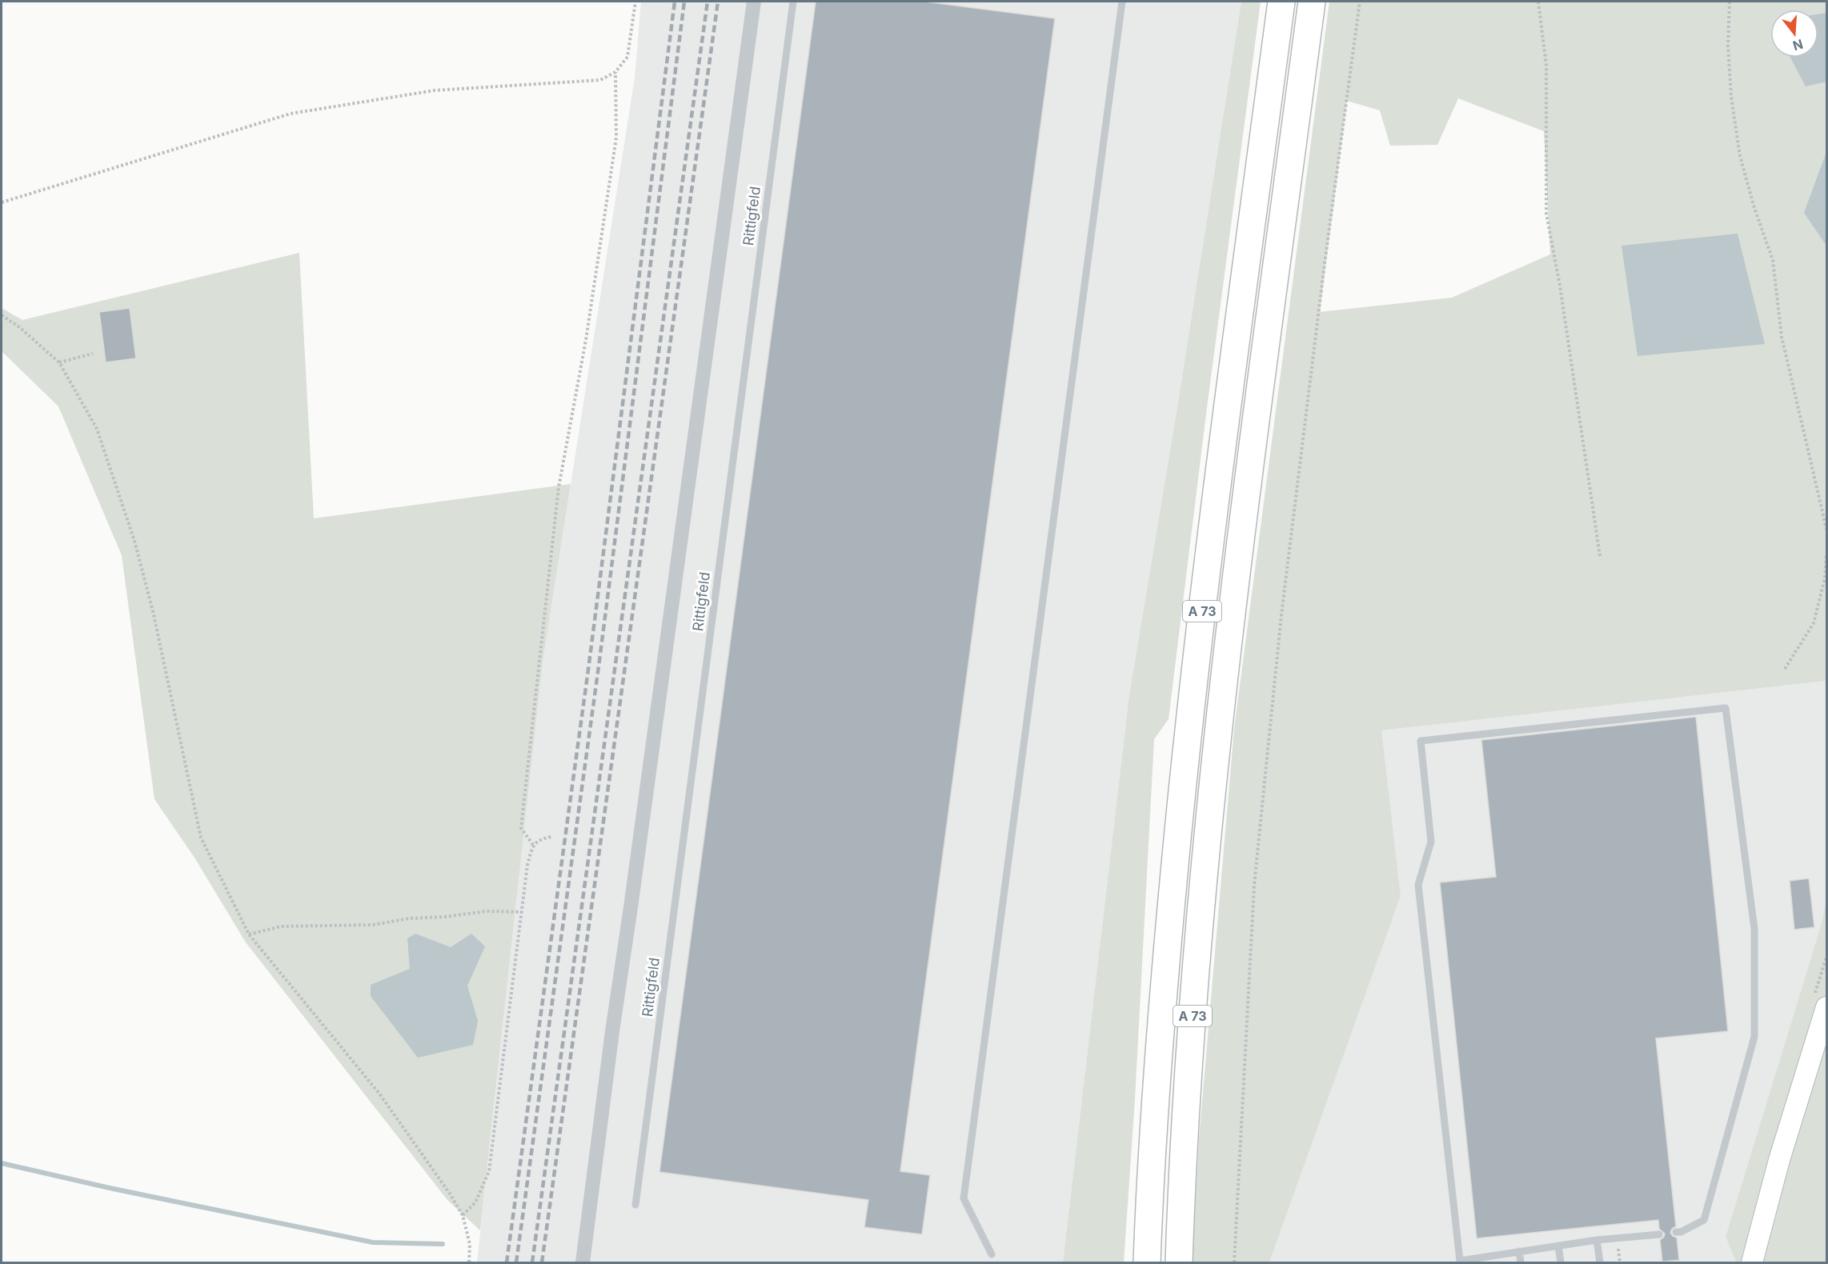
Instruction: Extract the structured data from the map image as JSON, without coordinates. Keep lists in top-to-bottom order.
{
  "streets": {
    "highway": ["A 73"],
    "lane": ["Rittigfeld"]
  },
  "north": "bottom"
}
